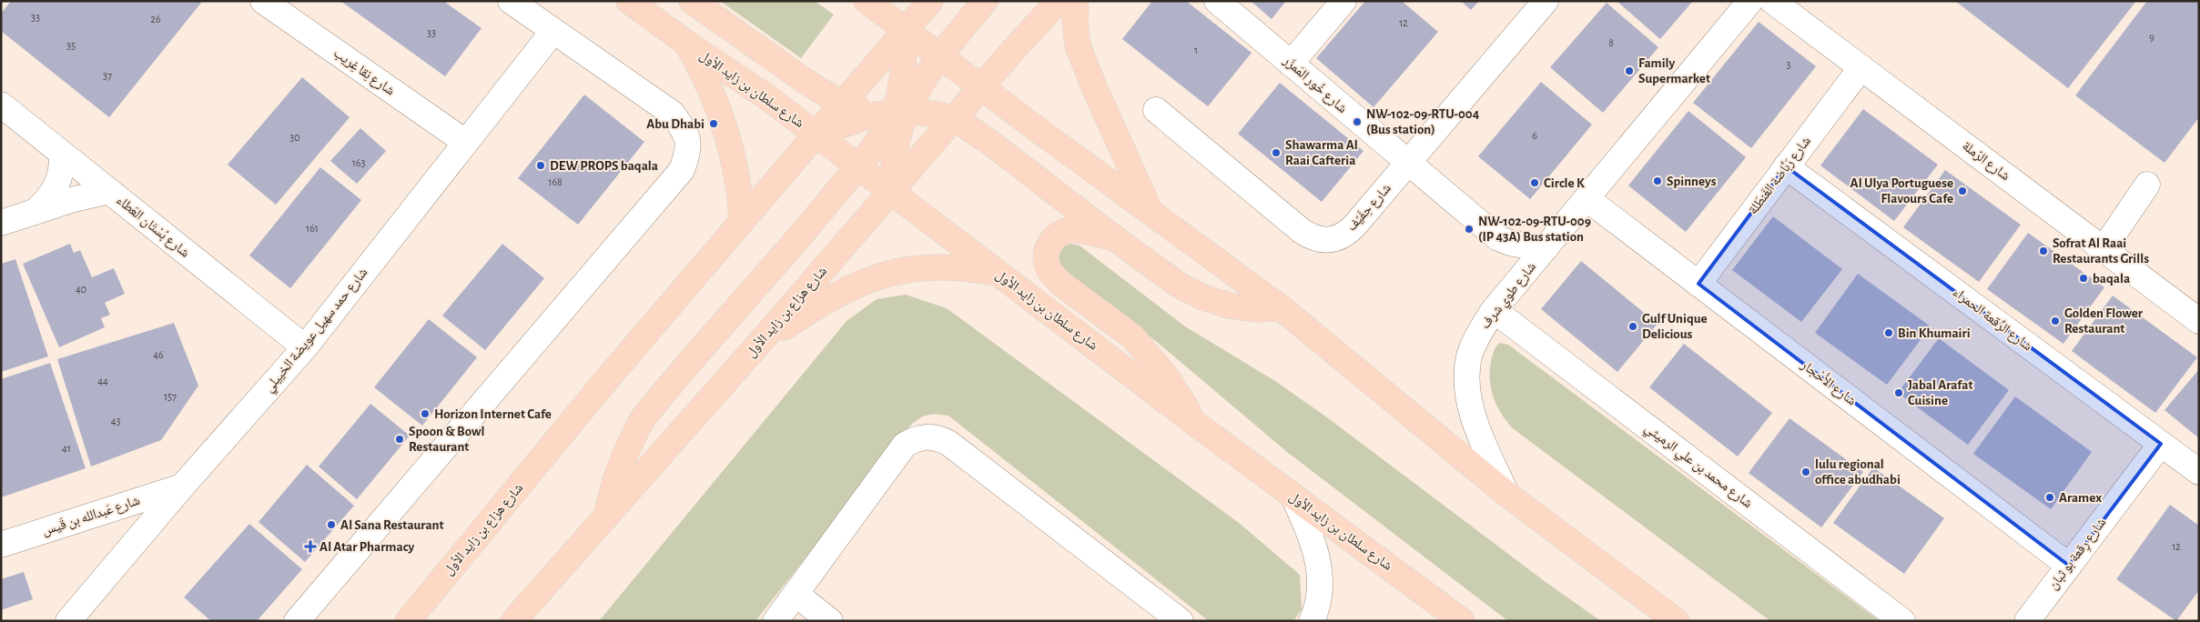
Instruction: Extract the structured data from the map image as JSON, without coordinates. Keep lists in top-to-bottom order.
{
  "streets": {
    "main road": ["شارع سلطان بن زايد الأول", "شارع هزاع بن زايد الأول"],
    "street": [
      "شارع نِقا غِريب",
      "شارع خُور المَمزَر",
      "شارع الرّملة",
      "شارع رَبَّاضة الغَنطَلة",
      "شارع حِفَيّف",
      "شارع بُسْتَان العَطاء",
      "شارع طوي شرف",
      "شارع الرِّقعة الحمراء",
      "شارع حمد سهيل عويضة الخييلي",
      "شارع الأَحْجار",
      "شارع محمد بن علي الرميثي",
      "شارع عَبدالله بن قَيس",
      "شارع رِقعة بو ثبان"
    ]
  },
  "crossings": [
    ["شارع نِقا غِريب", "شارع حمد سهيل عويضة الخييلي"],
    ["شارع خُور المَمزَر", "شارع حِفَيّف"],
    ["شارع خُور المَمزَر", "شارع طوي شرف"],
    ["شارع سلطان بن زايد الأول", "شارع هزاع بن زايد الأول"],
    ["شارع الرّملة", "شارع رَبَّاضة الغَنطَلة"],
    ["شارع رَبَّاضة الغَنطَلة", "شارع الرِّقعة الحمراء"],
    ["شارع رَبَّاضة الغَنطَلة", "شارع الأَحْجار"],
    ["شارع بُسْتَان العَطاء", "شارع حمد سهيل عويضة الخييلي"],
    ["شارع طوي شرف", "شارع الأَحْجار"],
    ["شارع طوي شرف", "شارع محمد بن علي الرميثي"],
    ["شارع الرِّقعة الحمراء", "شارع رِقعة بو ثبان"],
    ["شارع حمد سهيل عويضة الخييلي", "شارع عَبدالله بن قَيس"],
    ["شارع الأَحْجار", "شارع رِقعة بو ثبان"]
  ],
  "places": {
    "other": [
      "Family Supermarket",
      "NW-102-09-RTU-004 (Bus station)",
      "Abu Dhabi",
      "Shawarma Al Raai Cafteria",
      "DEW PROPS baqala",
      "Spinneys",
      "Circle K",
      "Al Ulya Portuguese Flavours Cafe",
      "NW-102-09-RTU-009 (IP 43A) Bus station",
      "Sofrat Al Raai Restaurants Grills",
      "baqala",
      "Golden Flower Restaurant",
      "Gulf Unique Delicious",
      "Bin Khumairi",
      "Jabal Arafat Cuisine",
      "Horizon Internet Cafe",
      "Spoon & Bowl Restaurant",
      "lulu regional office abudhabi",
      "Aramex",
      "Al Sana Restaurant"
    ],
    "health": ["Al Atar Pharmacy"]
  },
  "house_numbers": [
    "33",
    "26",
    "12",
    "33",
    "9",
    "8",
    "35",
    "1",
    "3",
    "37",
    "6",
    "30",
    "163",
    "168",
    "161",
    "40",
    "46",
    "44",
    "157",
    "43",
    "41",
    "12"
  ]
}
